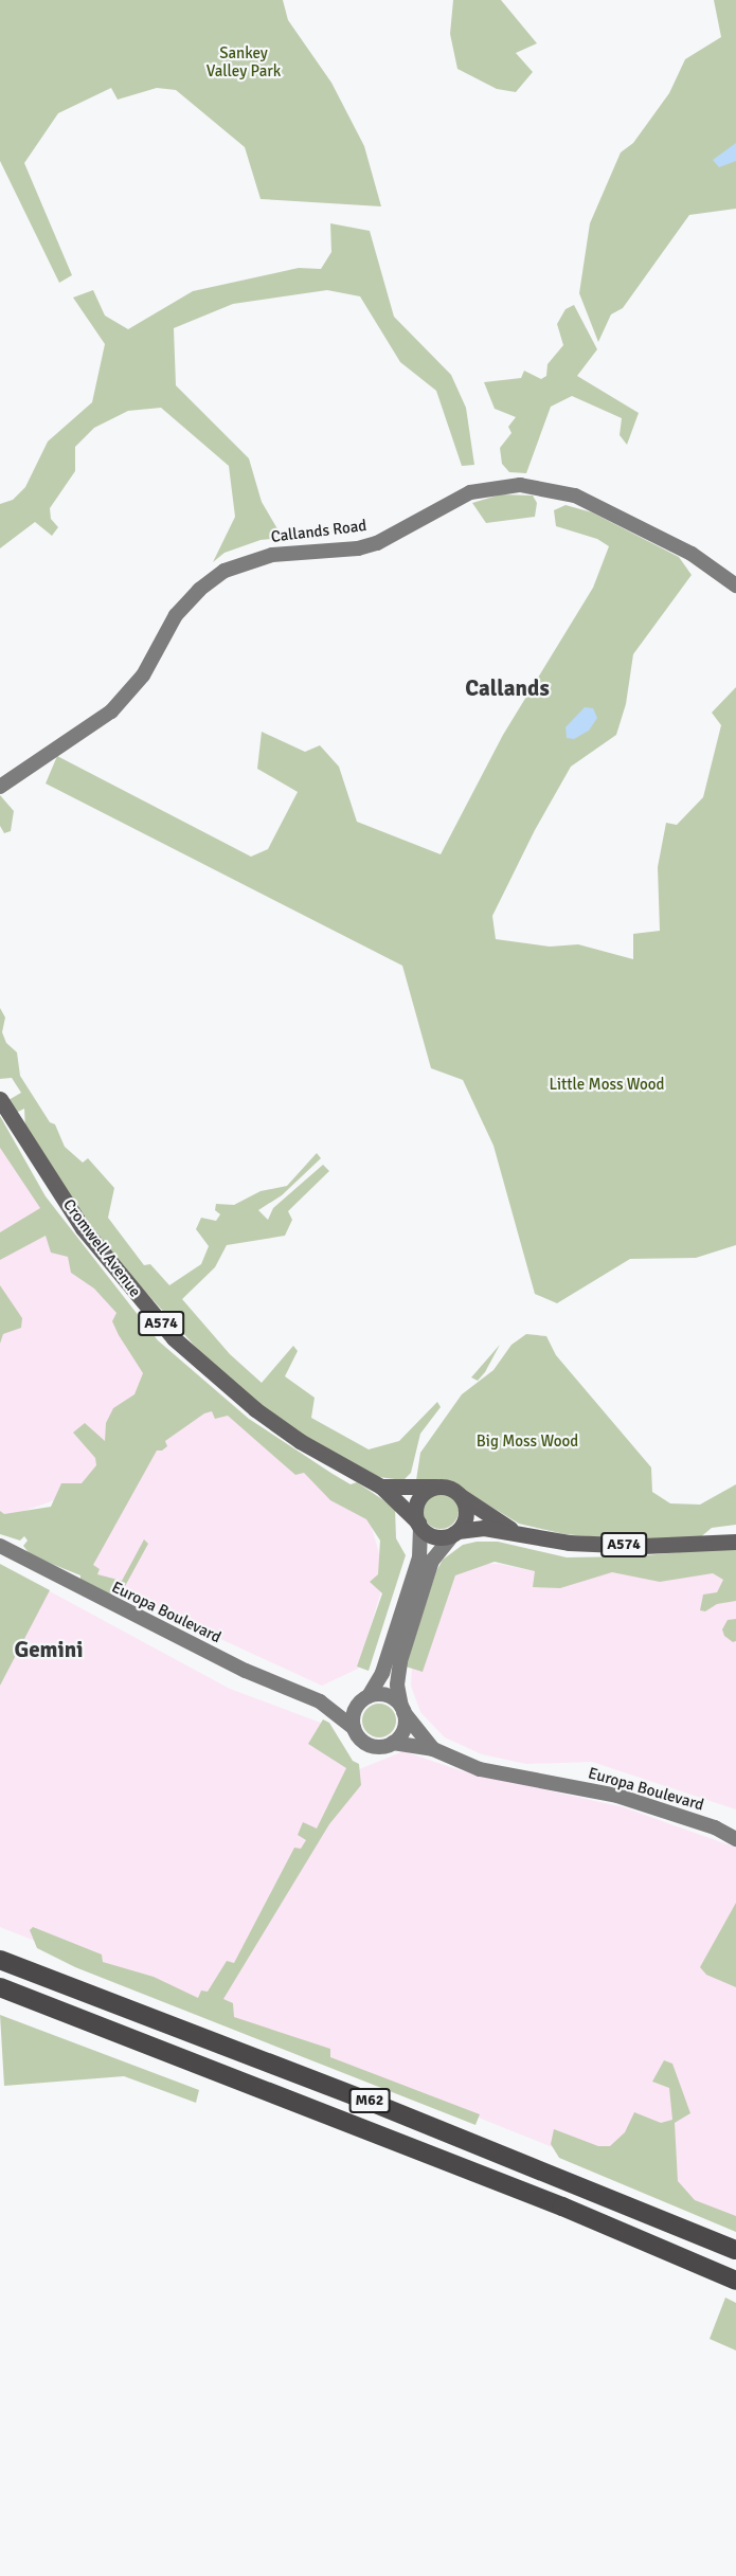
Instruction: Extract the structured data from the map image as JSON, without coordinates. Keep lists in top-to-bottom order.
{
  "streets": {
    "highway": ["M62"],
    "main road": ["Cromwell Avenue", "A574"],
    "street": ["Callands Road", "Europa Boulevard"]
  },
  "crossings": [
    ["Cromwell Avenue", "A574"]
  ],
  "districts": ["Callands", "Gemini"],
  "parks": ["Sankey Valley Park", "Little Moss Wood", "Big Moss Wood"]
}
